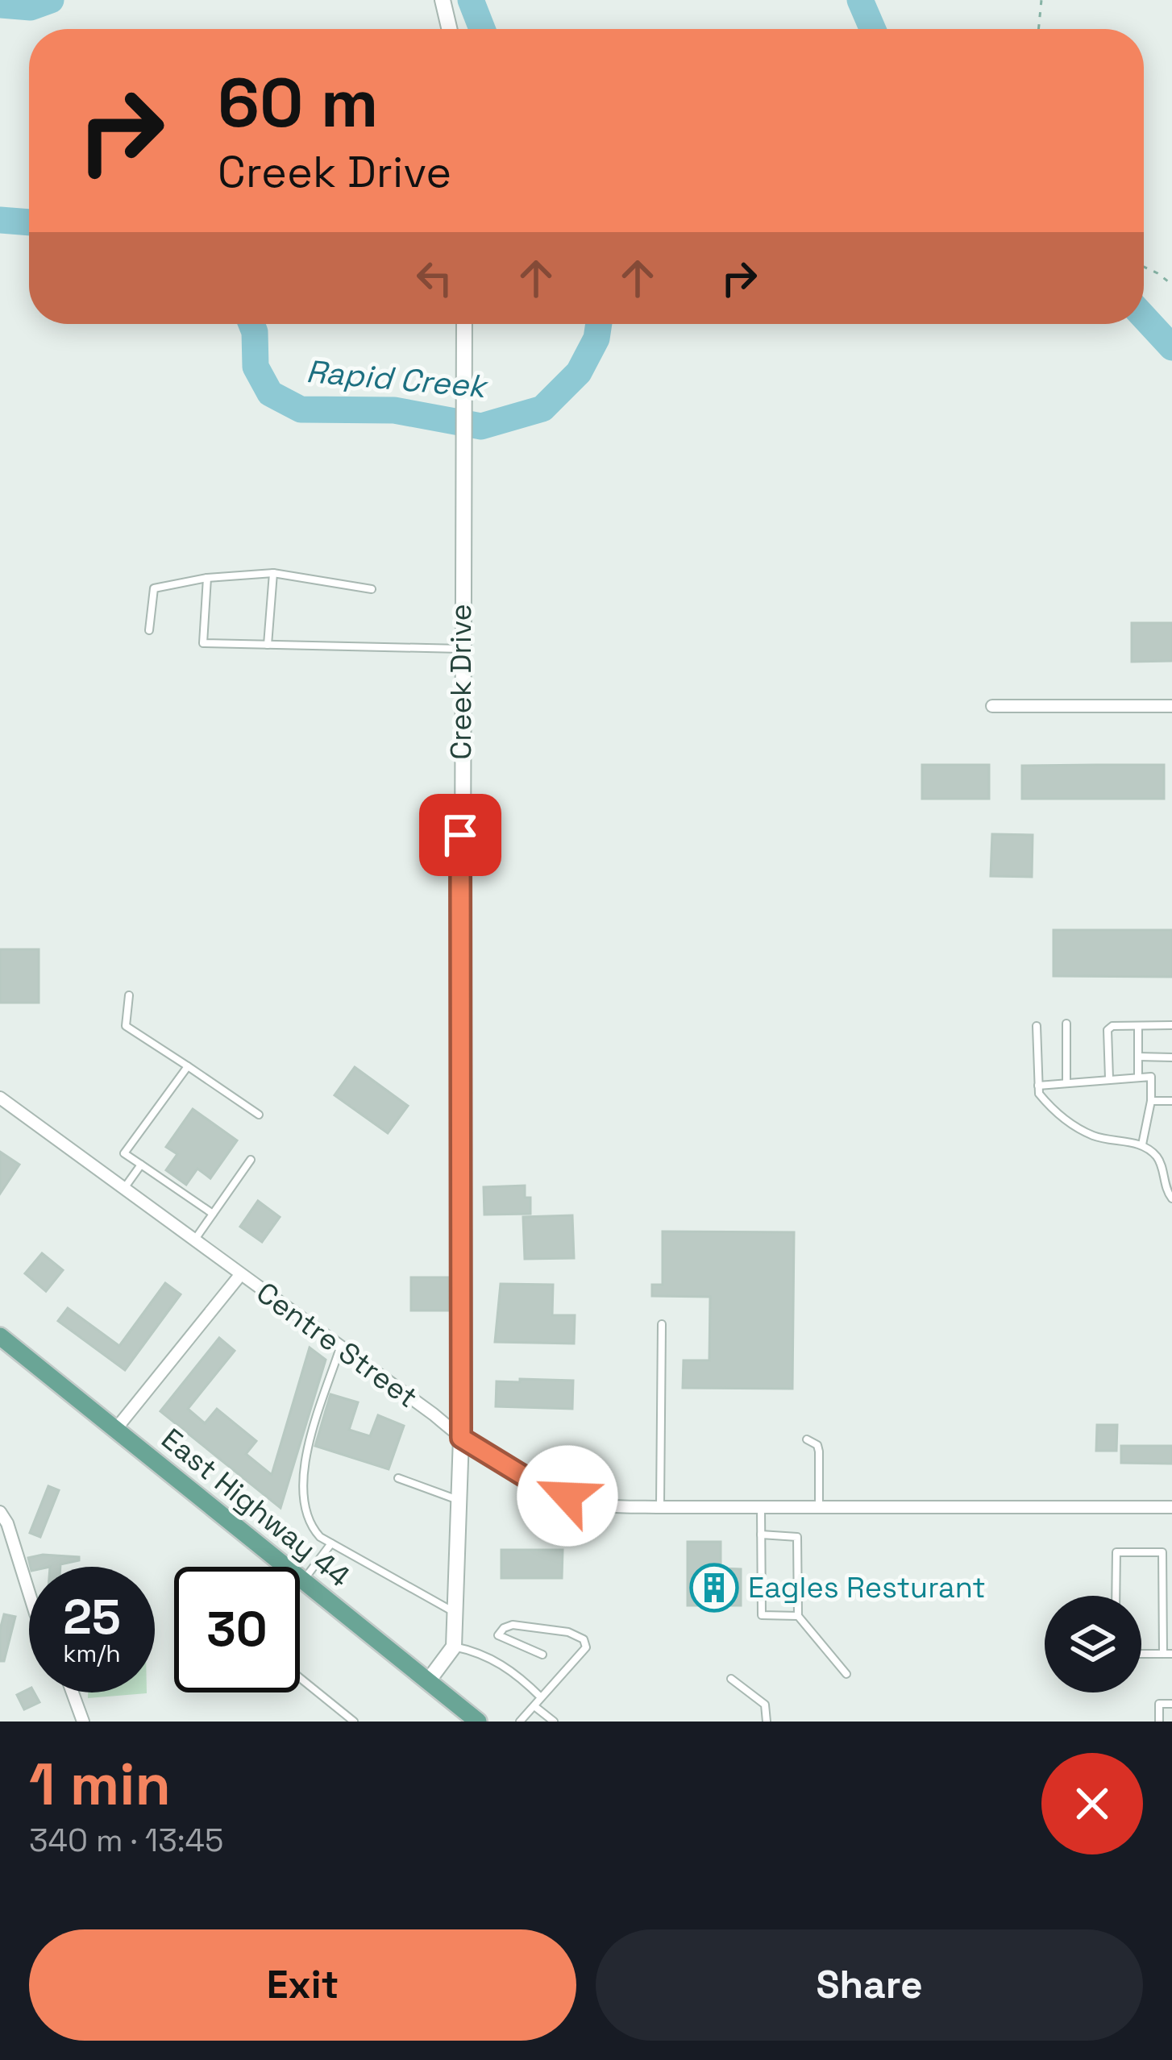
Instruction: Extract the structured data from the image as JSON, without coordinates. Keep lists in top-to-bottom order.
{
  "streets": {
    "main road": ["East Highway 44"],
    "street": ["Creek Drive", "Centre Street"]
  },
  "crossings": [
    ["Creek Drive", "Centre Street"]
  ],
  "water": ["Rapid Creek"],
  "places": {
    "building": ["Eagles Resturant"]
  },
  "page": {
    "turn": ["60 m", "Creek Drive"],
    "speed": "25 km/h",
    "limit": "30",
    "heading": ["1 min", "340 m · 13:45"],
    "buttons": ["Exit", "Share"]
  }
}
